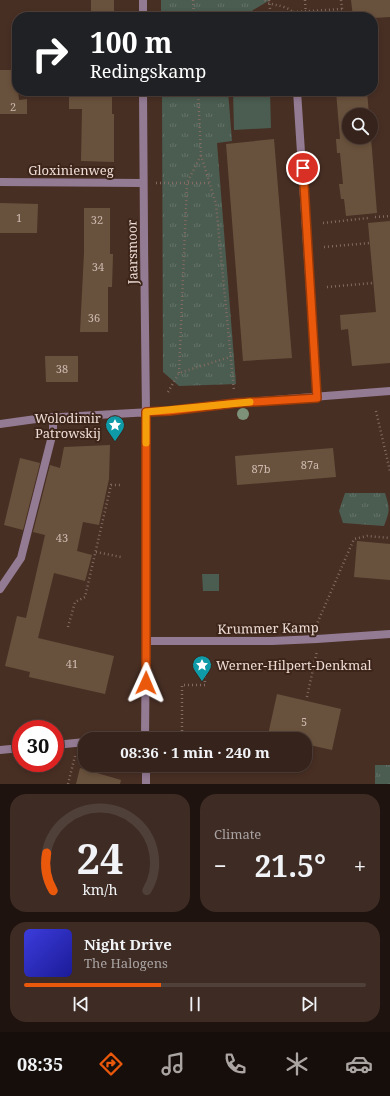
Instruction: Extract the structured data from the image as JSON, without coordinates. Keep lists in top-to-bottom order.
{
  "streets": {
    "street": ["Gloxinienweg", "Jaarsmoor", "Krummer Kamp"]
  },
  "crossings": [
    ["Gloxinienweg", "Jaarsmoor"],
    ["Jaarsmoor", "Krummer Kamp"]
  ],
  "places": {
    "place": ["Wolodimir Patrowskij", "Werner-Hilpert-Denkmal"]
  },
  "house_numbers": [
    "2",
    "1",
    "32",
    "34",
    "36",
    "38",
    "87a",
    "87b",
    "43",
    "41",
    "5"
  ],
  "page": {
    "turn": ["100 m", "Redingskamp"],
    "limit": "30",
    "trip": "08:36 · 1 min · 240 m",
    "tile": "Climate",
    "heat": ["−", "21.5°", "+"],
    "song": ["Night Drive", "The Halogens"],
    "tabs": "08:35",
    "gauge": ["24", "km/h"]
  }
}
